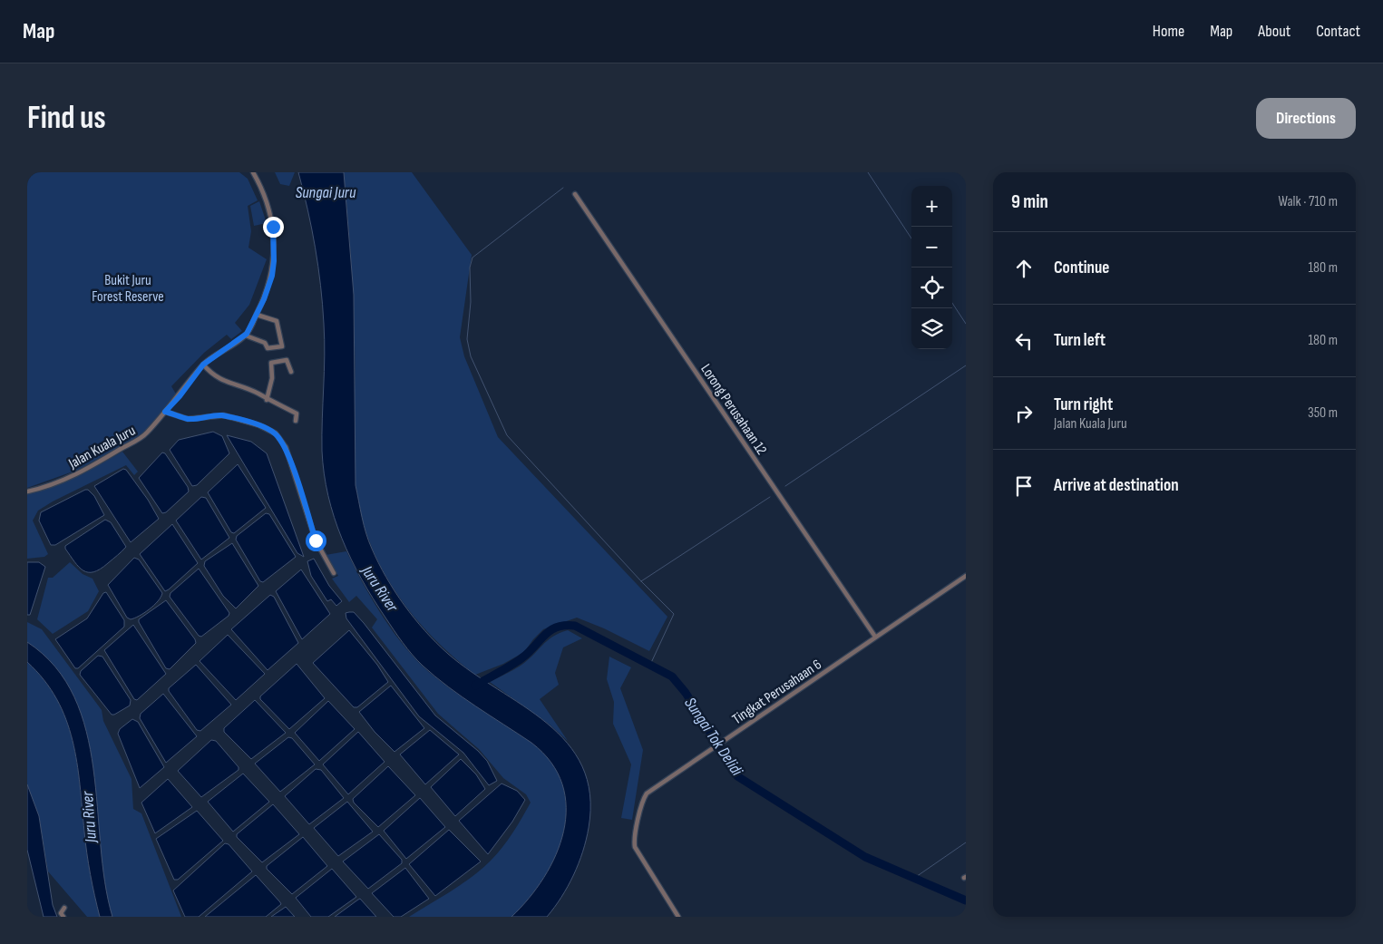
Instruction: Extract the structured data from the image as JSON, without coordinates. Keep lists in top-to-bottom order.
{
  "streets": {
    "street": ["Lorong Perusahaan 12", "Jalan Kuala Juru", "Tingkat Perusahaan 6"]
  },
  "crossings": [
    ["Lorong Perusahaan 12", "Tingkat Perusahaan 6"]
  ],
  "water": ["Sungai Juru", "Juru River", "Sungai Tok Delidi"],
  "parks": ["Bukit Juru Forest Reserve"],
  "page": {
    "header": "Map",
    "nav": [
      "Home",
      "Map",
      "About",
      "Contact"
    ],
    "buttons": "Directions",
    "title": "Find us",
    "heading": ["9 min", "Walk · 710 m"],
    "map_buttons": ["+", "−"],
    "list": [
      ["Continue", "180 m"],
      ["Turn left", "180 m"],
      ["Turn right", "Jalan Kuala Juru", "350 m"],
      "Arrive at destination"
    ]
  }
}
